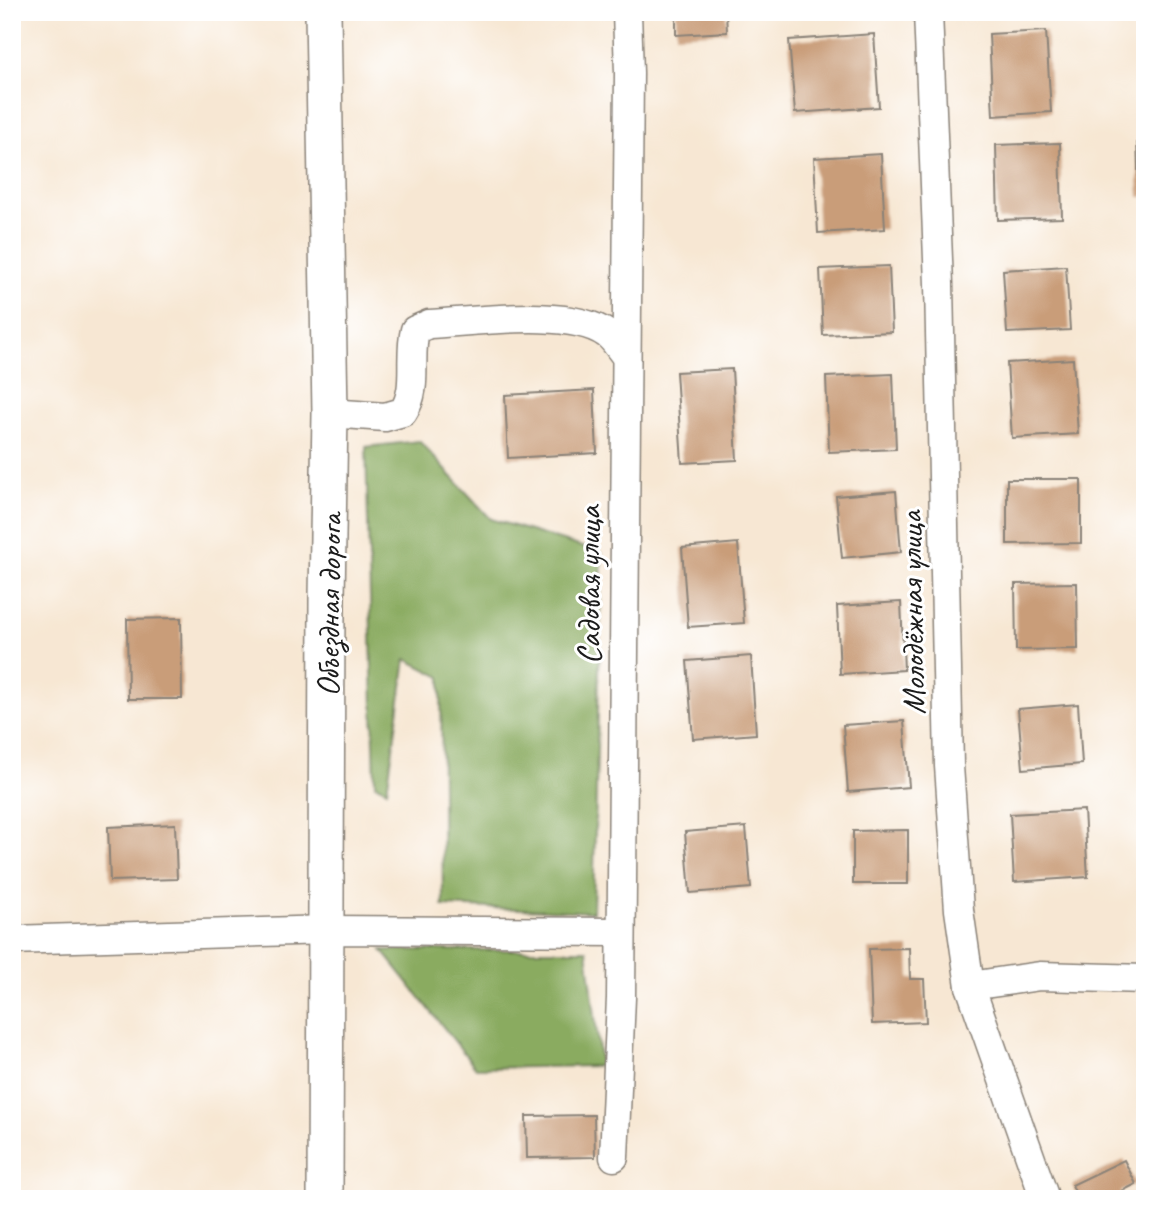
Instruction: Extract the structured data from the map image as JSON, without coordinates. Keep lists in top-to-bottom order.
{
  "streets": {
    "main road": ["Объездная дорога"],
    "street": ["Садовая улица", "Молодёжная улица"]
  }
}
